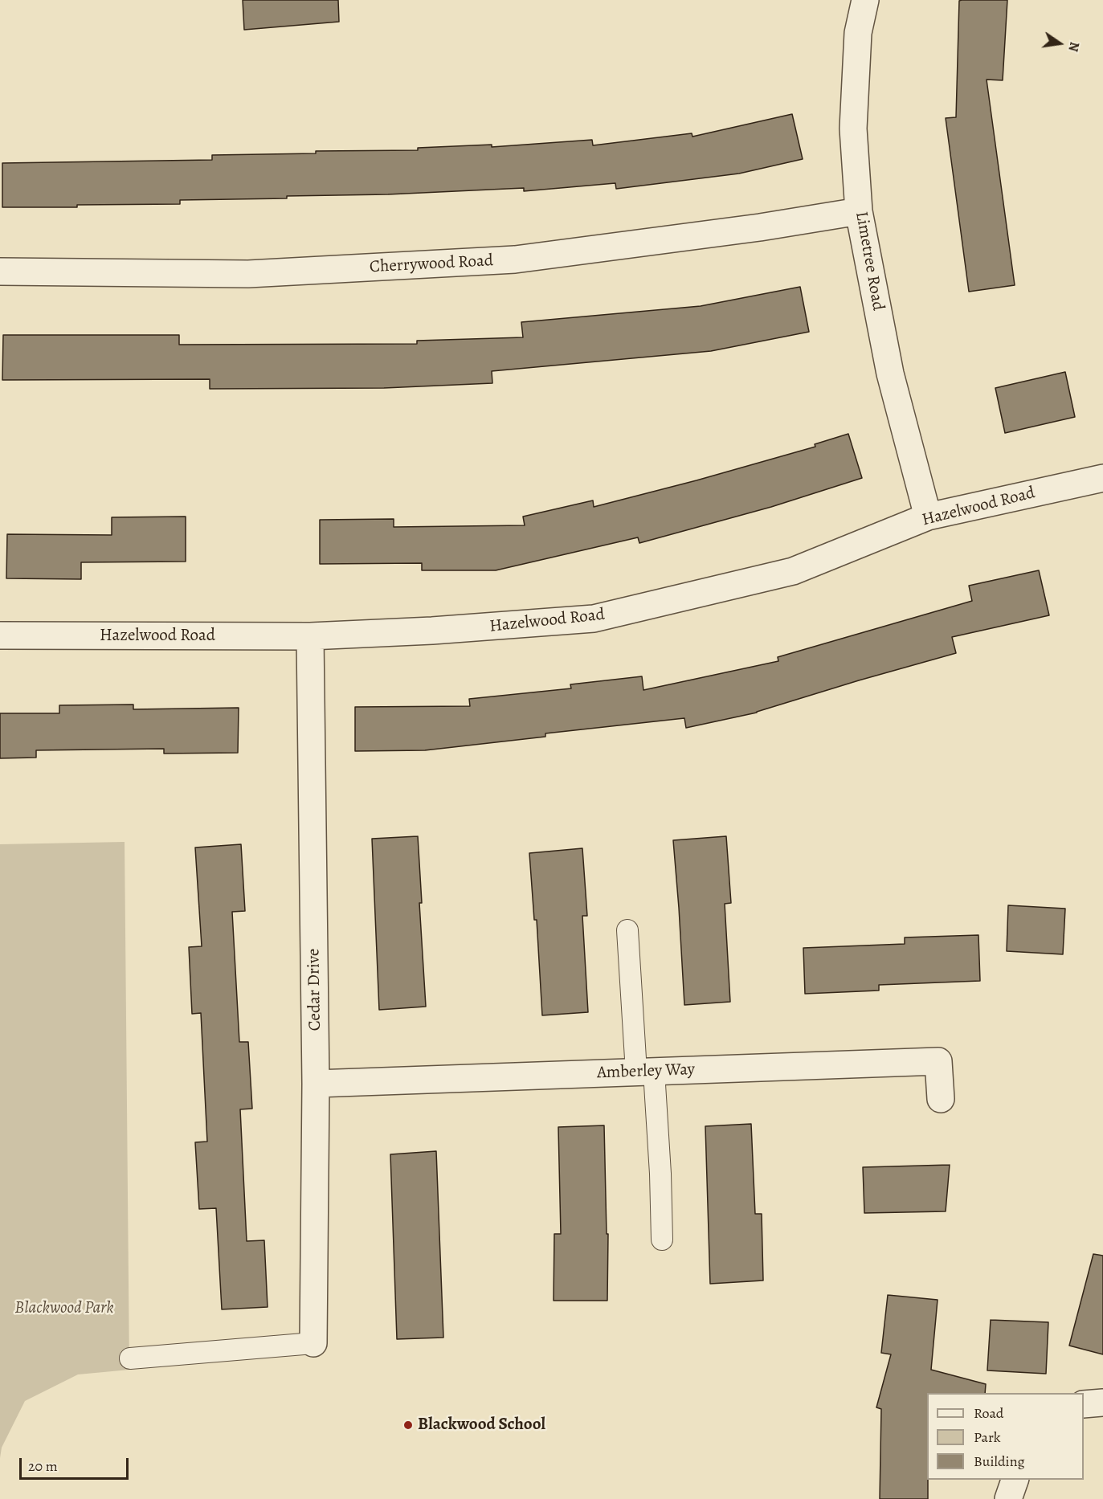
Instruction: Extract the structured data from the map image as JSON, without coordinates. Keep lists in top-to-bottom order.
{
  "streets": {
    "street": [
      "Limetree Road",
      "Cherrywood Road",
      "Hazelwood Road",
      "Cedar Drive",
      "Amberley Way"
    ]
  },
  "crossings": [
    ["Limetree Road", "Cherrywood Road"],
    ["Limetree Road", "Hazelwood Road"],
    ["Hazelwood Road", "Cedar Drive"],
    ["Cedar Drive", "Amberley Way"]
  ],
  "parks": ["Blackwood Park"],
  "places": ["Blackwood School"],
  "legend": ["Road", "Park", "Building"],
  "scale_bar": "20 m",
  "north": "right"
}
